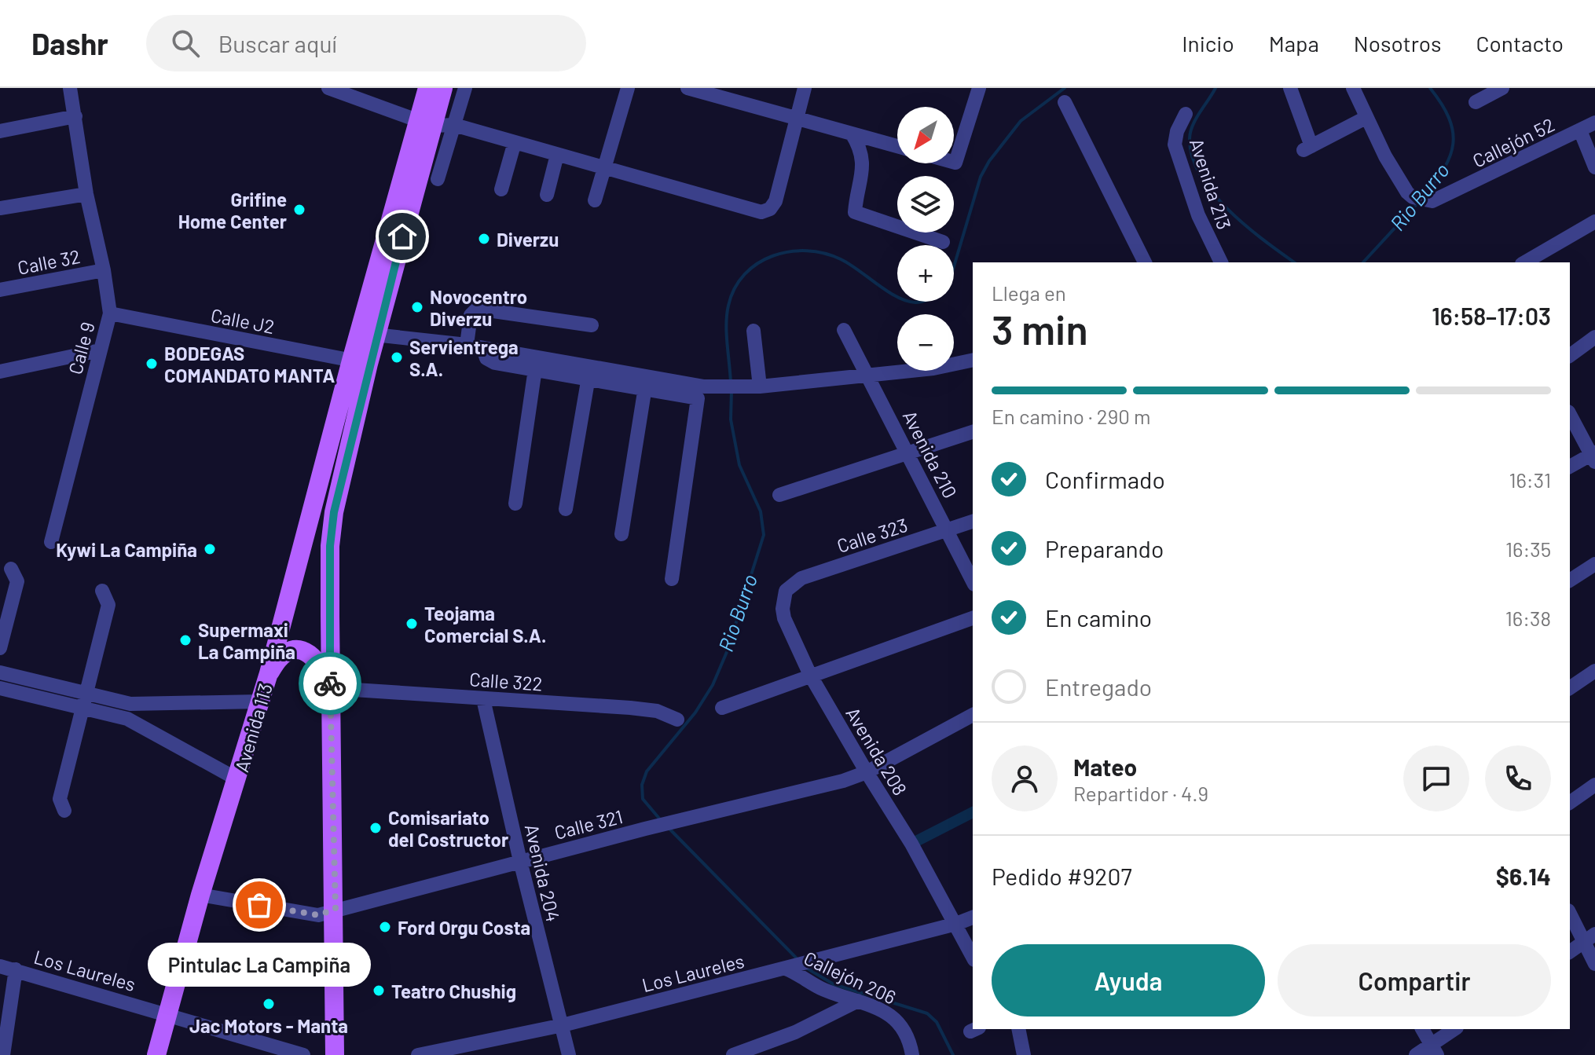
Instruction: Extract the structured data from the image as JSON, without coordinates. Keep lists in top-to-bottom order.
{
  "streets": {
    "main road": ["Avenida 113"],
    "street": [
      "Callejón 52",
      "Avenida 213",
      "Calle 32",
      "Calle J2",
      "Calle 9",
      "Avenida 210",
      "Calle 323",
      "Calle 322",
      "Avenida 208",
      "Calle 321",
      "Avenida 204",
      "Los Laureles",
      "Callejón 206"
    ]
  },
  "crossings": [
    ["Calle 32", "Calle 9"],
    ["Calle J2", "Calle 9"],
    ["Calle J2", "Avenida 113"],
    ["Avenida 210", "Calle 323"],
    ["Calle 323", "Avenida 208"],
    ["Calle 322", "Avenida 204"],
    ["Avenida 113", "Calle 321"],
    ["Avenida 113", "Los Laureles"],
    ["Avenida 208", "Calle 321"],
    ["Avenida 208", "Los Laureles"],
    ["Calle 321", "Avenida 204"],
    ["Avenida 204", "Los Laureles"],
    ["Los Laureles", "Callejón 206"]
  ],
  "water": ["Rio Burro"],
  "places": [
    "Grifine Home Center",
    "Diverzu",
    "Novocentro Diverzu",
    "Servientrega S.A.",
    "BODEGAS COMANDATO MANTA",
    "Kywi La Campiña",
    "Teojama Comercial S.A.",
    "Supermaxi La Campiña",
    "Comisariato del Costructor",
    "Pintulac La Campiña",
    "Ford Orgu Costa",
    "Teatro Chushig",
    "Jac Motors - Manta"
  ],
  "north": "bottom left",
  "page": {
    "header": "Dashr",
    "search": "Buscar aquí",
    "nav": [
      "Inicio",
      "Mapa",
      "Nosotros",
      "Contacto"
    ],
    "map_buttons": ["+", "−"],
    "heading": ["3 min", "Llega en", "16:58–17:03"],
    "panel": [
      "Mateo",
      "Repartidor · 4.9",
      "Pedido #9207",
      "$6.14"
    ],
    "bar": "En camino · 290 m",
    "list": [
      ["Confirmado", "16:31"],
      ["Preparando", "16:35"],
      ["En camino", "16:38"],
      "Entregado"
    ],
    "buttons": ["Ayuda", "Compartir"],
    "bubble": "Pintulac La Campiña"
  }
}
